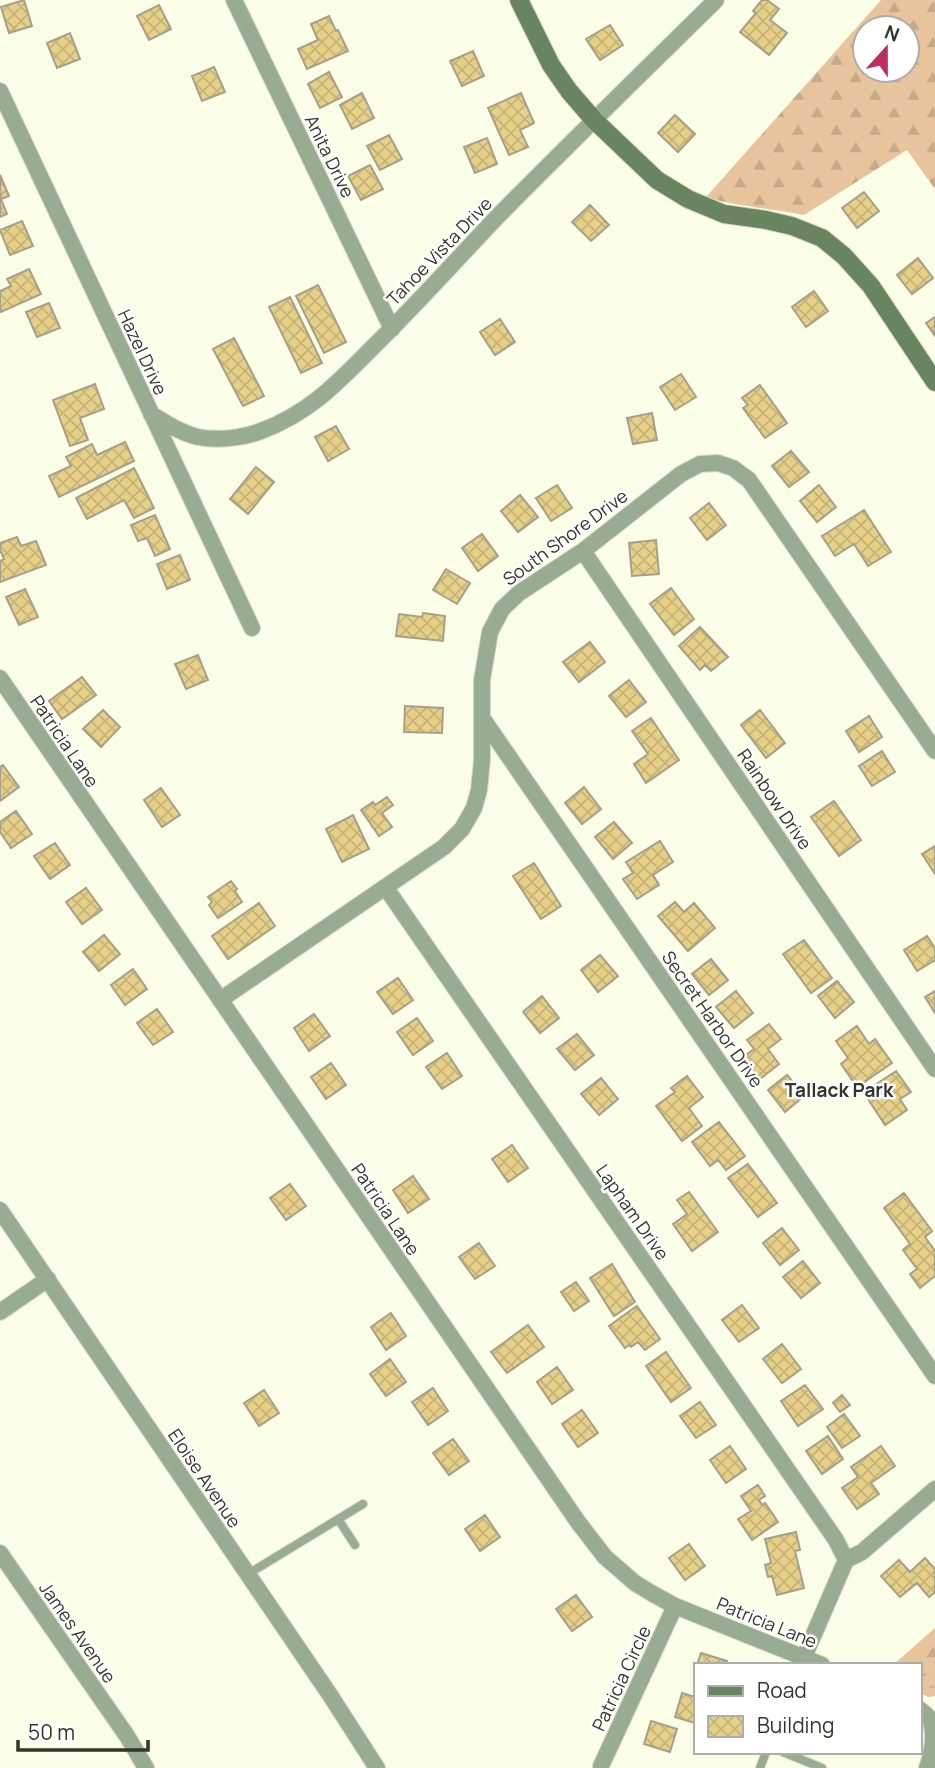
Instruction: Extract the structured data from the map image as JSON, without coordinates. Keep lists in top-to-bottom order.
{
  "streets": {
    "street": [
      "Anita Drive",
      "Tahoe Vista Drive",
      "Hazel Drive",
      "South Shore Drive",
      "Patricia Lane",
      "Rainbow Drive",
      "Secret Harbor Drive",
      "Lapham Drive",
      "Eloise Avenue",
      "James Avenue",
      "Patricia Circle"
    ]
  },
  "crossings": [
    ["Anita Drive", "Tahoe Vista Drive"],
    ["Tahoe Vista Drive", "Hazel Drive"],
    ["South Shore Drive", "Patricia Lane"],
    ["South Shore Drive", "Rainbow Drive"],
    ["South Shore Drive", "Secret Harbor Drive"],
    ["South Shore Drive", "Lapham Drive"],
    ["Patricia Lane", "Patricia Circle"]
  ],
  "districts": ["Tallack Park"],
  "legend": ["Road", "Building"],
  "scale_bar": "50 m",
  "north": "top"
}
